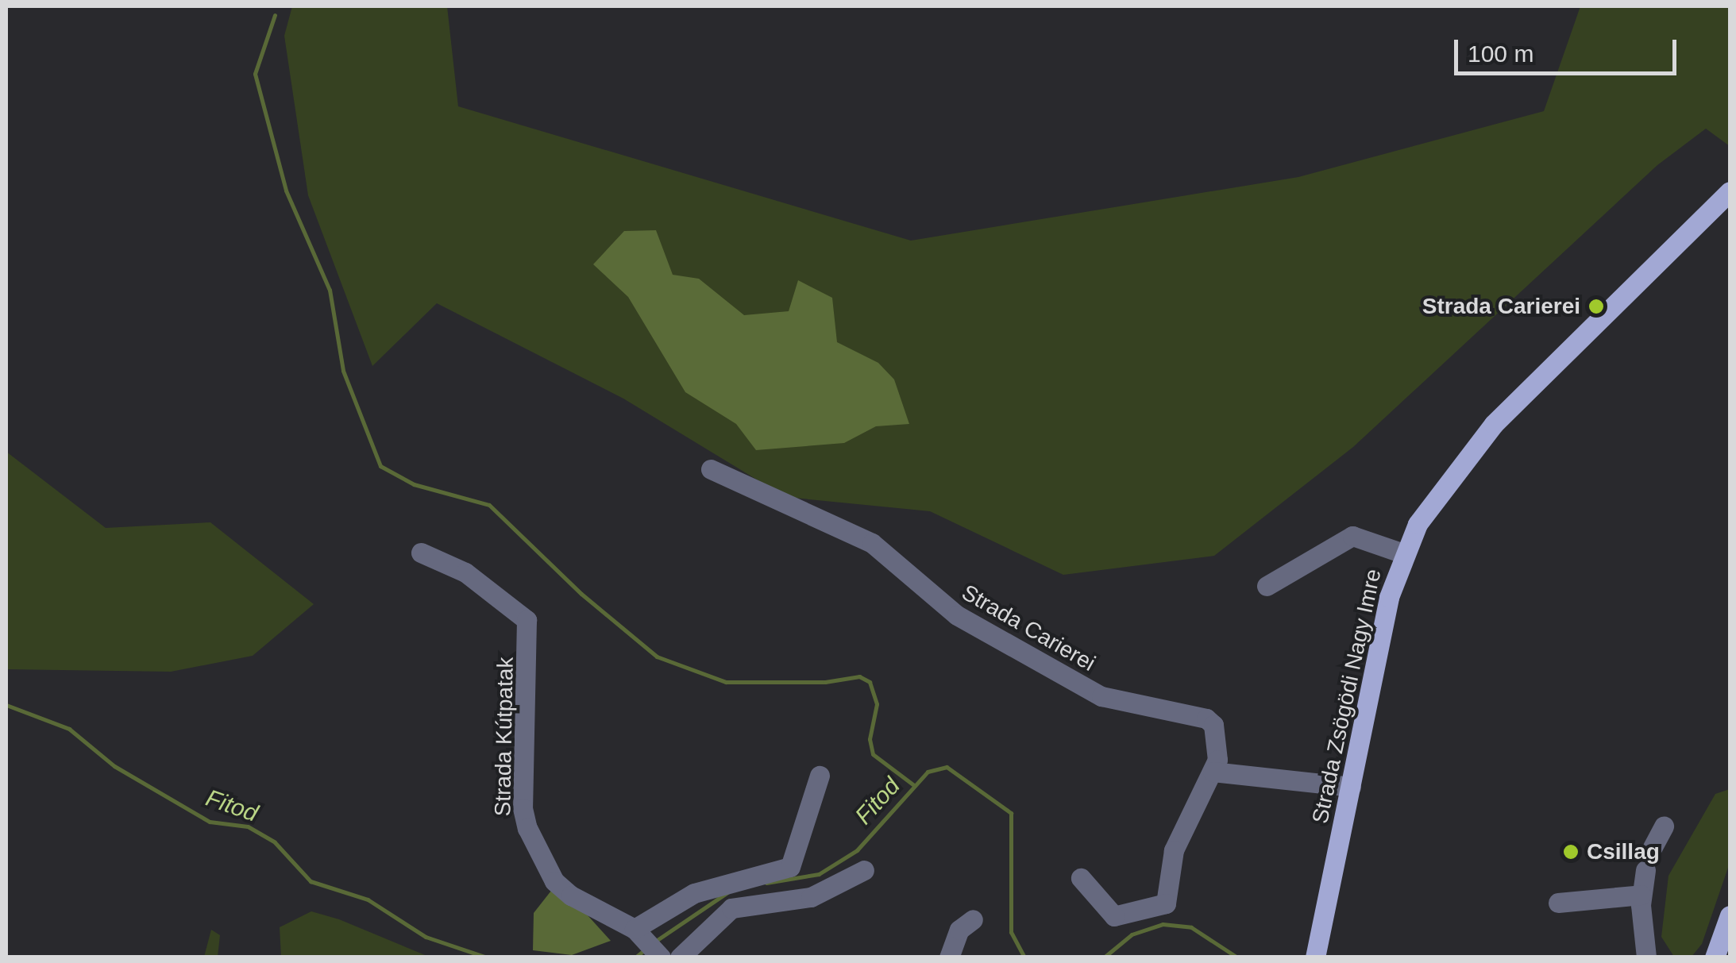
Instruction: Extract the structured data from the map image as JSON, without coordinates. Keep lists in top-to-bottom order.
{
  "streets": {
    "main road": ["Strada Zsögödi Nagy Imre"],
    "street": ["Strada Carierei", "Strada Kútpatak"]
  },
  "water": ["Fitod"],
  "places": ["Strada Carierei", "Csillag"],
  "scale_bar": "100 m"
}
